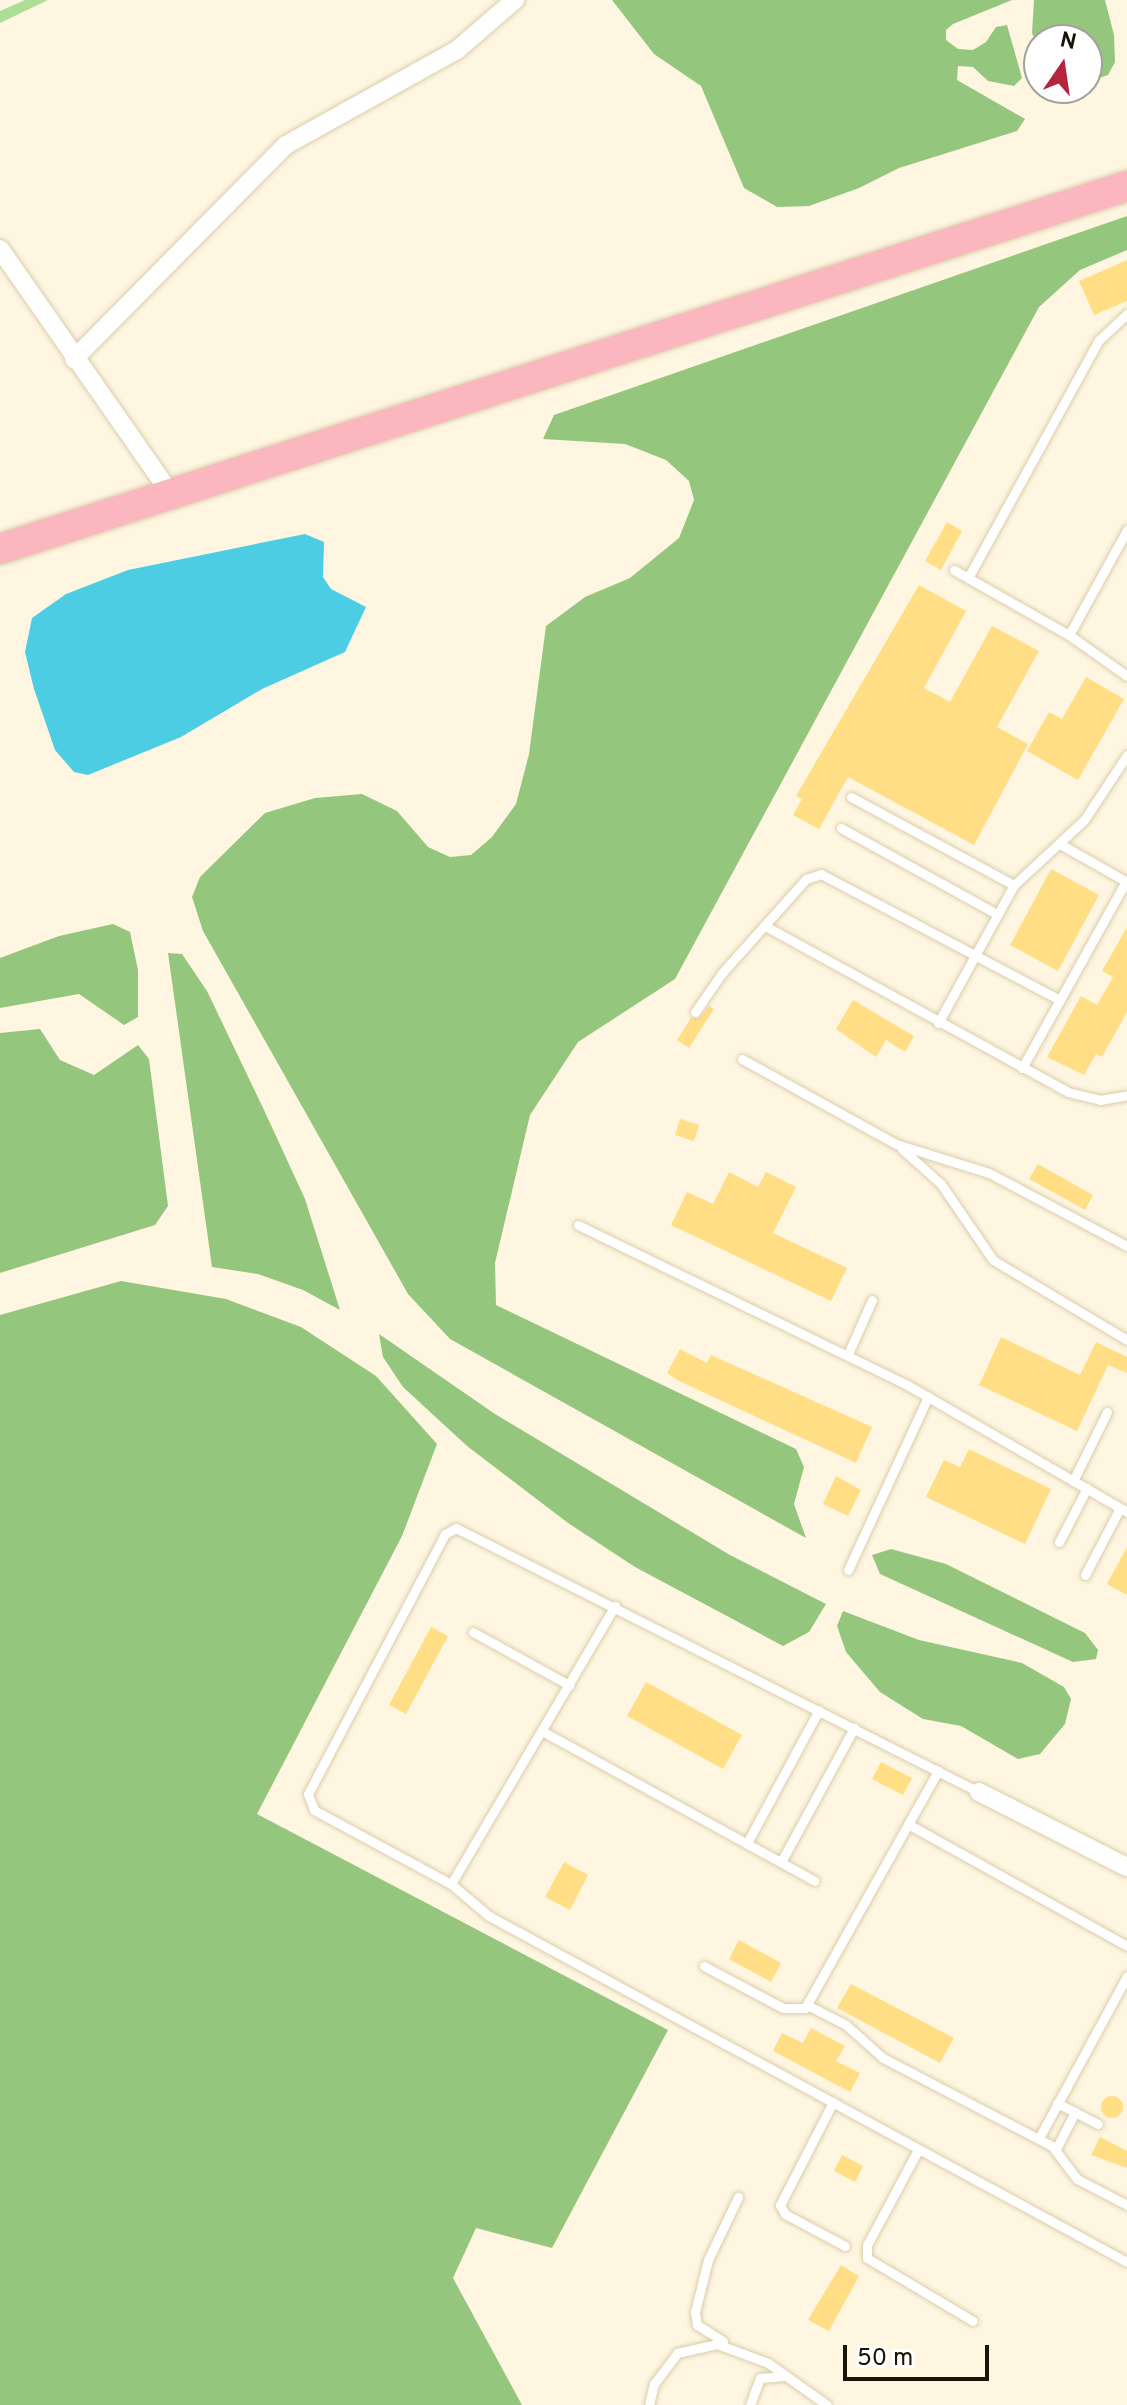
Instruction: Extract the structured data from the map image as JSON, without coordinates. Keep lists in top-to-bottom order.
{
  "scale_bar": "50 m",
  "north": "top"
}
